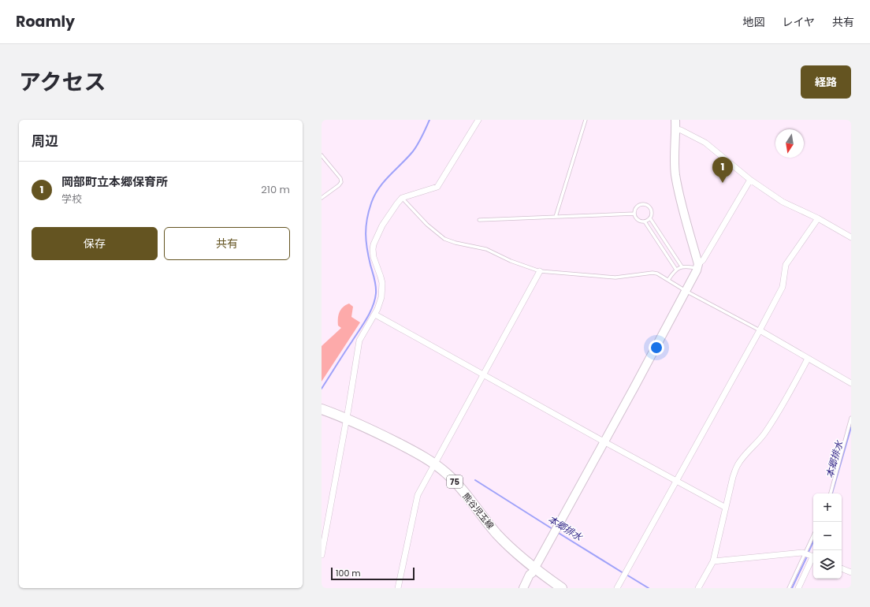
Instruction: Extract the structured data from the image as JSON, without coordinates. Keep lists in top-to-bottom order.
{
  "streets": {
    "main road": ["75", "熊谷児玉線"]
  },
  "water": ["本郷排水"],
  "scale_bar": "100 m",
  "north": "bottom",
  "page": {
    "header": "Roamly",
    "nav": ["地図", "レイヤ", "共有"],
    "title": "アクセス",
    "buttons": [
      "経路",
      ["保存", "共有"]
    ],
    "heading": "周辺",
    "pins": "1",
    "list": [
      {
        "mark": "1",
        "name": "岡部町立本郷保育所",
        "note": "学校",
        "value": "210 m"
      }
    ],
    "map_buttons": ["+", "−"],
    "scale": "100 m"
  }
}
